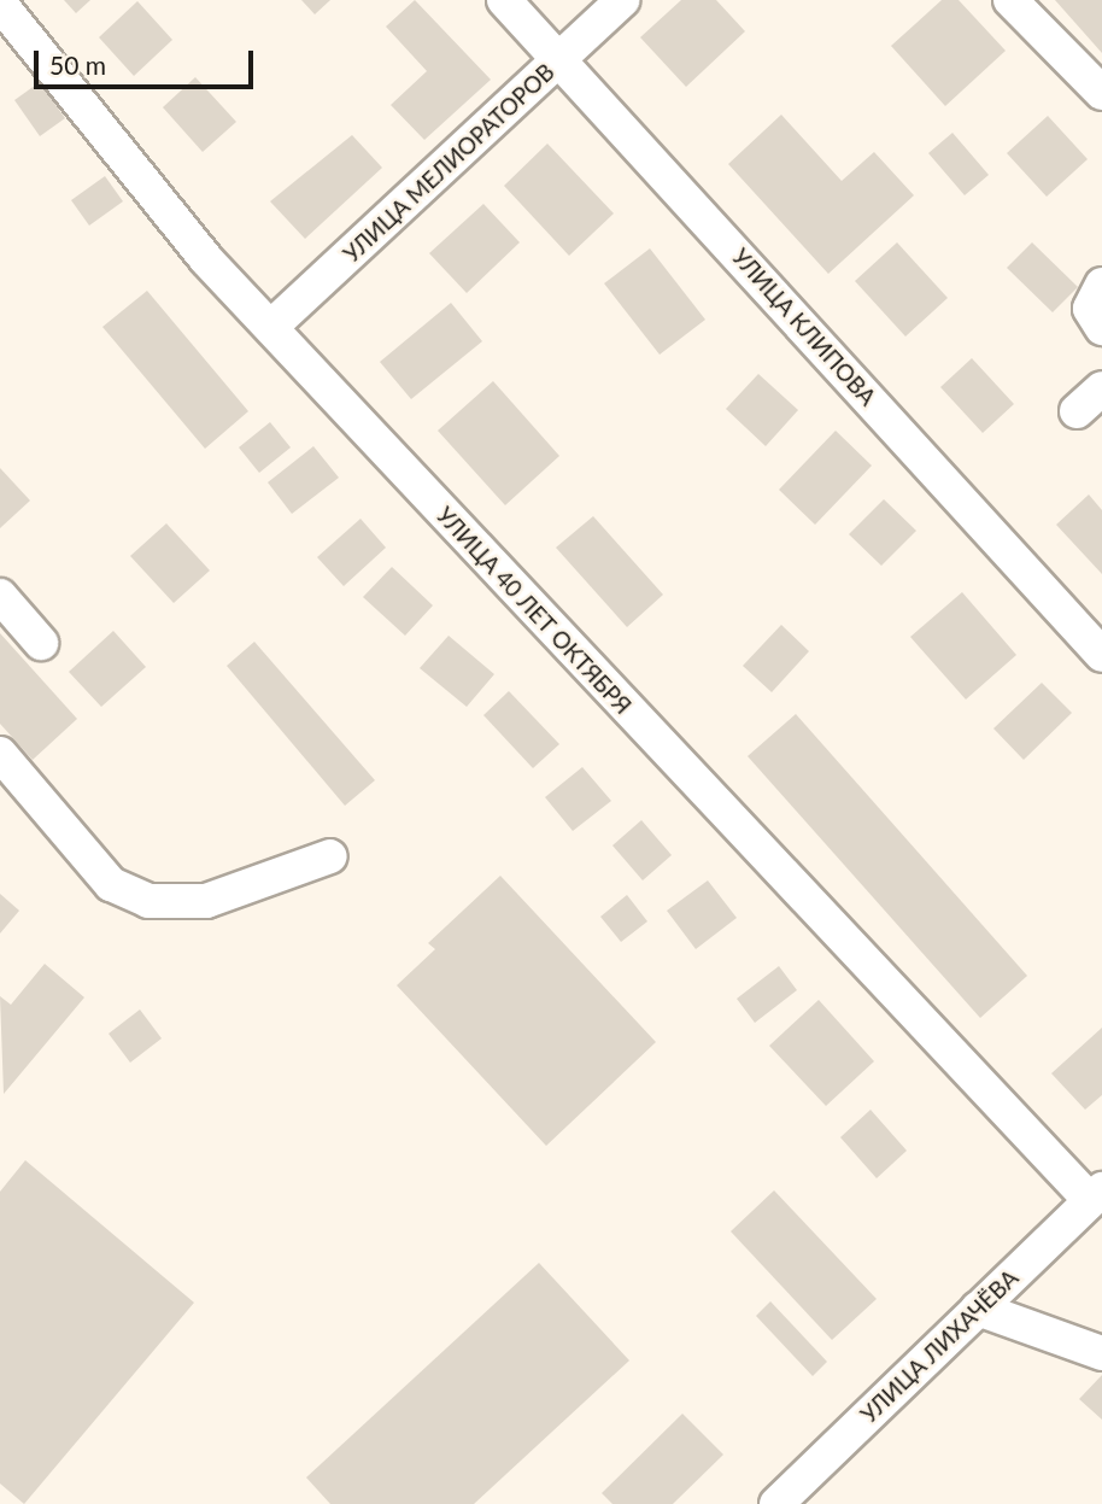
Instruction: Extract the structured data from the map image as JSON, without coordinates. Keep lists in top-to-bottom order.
{
  "streets": {
    "street": [
      "УЛИЦА МЕЛИОРАТОРОВ",
      "УЛИЦА КЛИПОВА",
      "УЛИЦА 40 ЛЕТ ОКТЯБРЯ",
      "УЛИЦА ЛИХАЧЁВА"
    ]
  },
  "crossings": [
    ["УЛИЦА МЕЛИОРАТОРОВ", "УЛИЦА КЛИПОВА"],
    ["УЛИЦА МЕЛИОРАТОРОВ", "УЛИЦА 40 ЛЕТ ОКТЯБРЯ"],
    ["УЛИЦА 40 ЛЕТ ОКТЯБРЯ", "УЛИЦА ЛИХАЧЁВА"]
  ],
  "scale_bar": "50 m"
}
